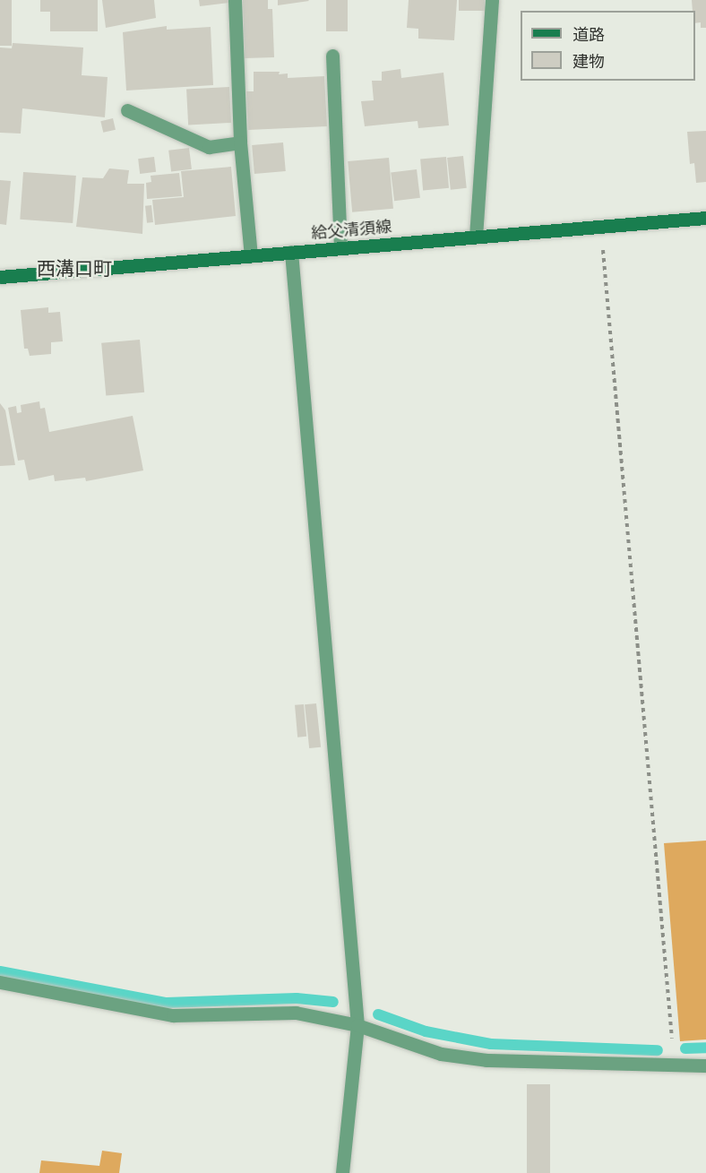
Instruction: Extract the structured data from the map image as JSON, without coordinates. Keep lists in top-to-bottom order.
{
  "streets": {
    "main road": ["給父清須線"]
  },
  "districts": ["西溝口町"],
  "legend": ["道路", "建物"]
}
